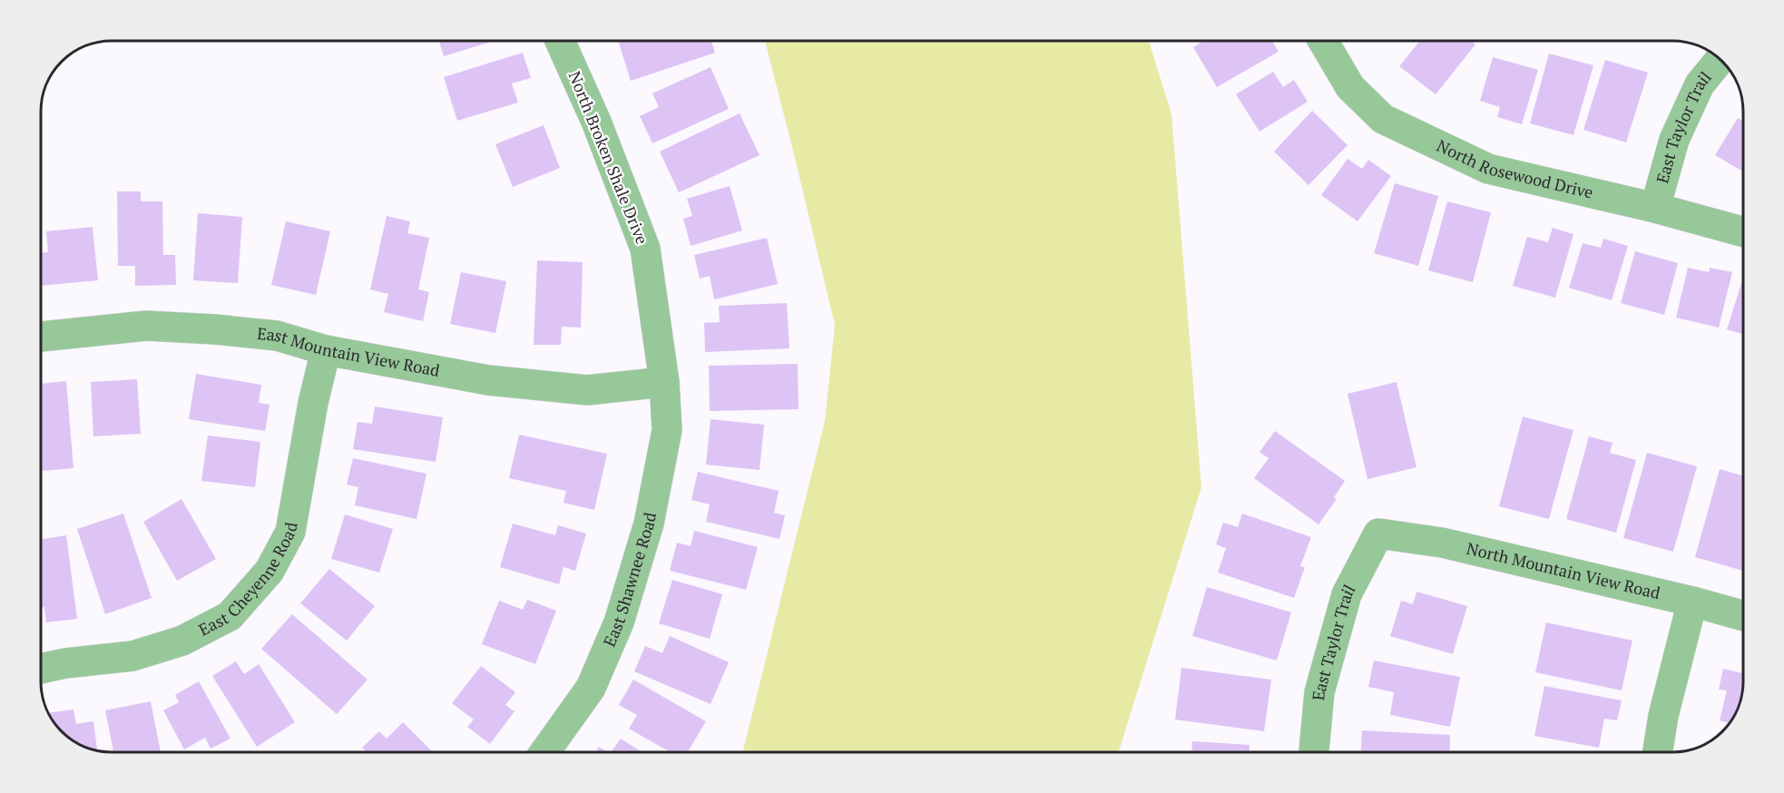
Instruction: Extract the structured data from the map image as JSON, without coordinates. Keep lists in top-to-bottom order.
{
  "streets": {
    "street": [
      "East Taylor Trail",
      "North Broken Shale Drive",
      "North Rosewood Drive",
      "East Mountain View Road",
      "North Mountain View Road",
      "East Cheyenne Road",
      "East Shawnee Road"
    ]
  },
  "crossings": [
    ["East Taylor Trail", "North Rosewood Drive"],
    ["East Taylor Trail", "North Mountain View Road"],
    ["North Broken Shale Drive", "East Mountain View Road"],
    ["North Broken Shale Drive", "East Shawnee Road"],
    ["East Mountain View Road", "East Cheyenne Road"],
    ["East Mountain View Road", "East Shawnee Road"]
  ]
}
